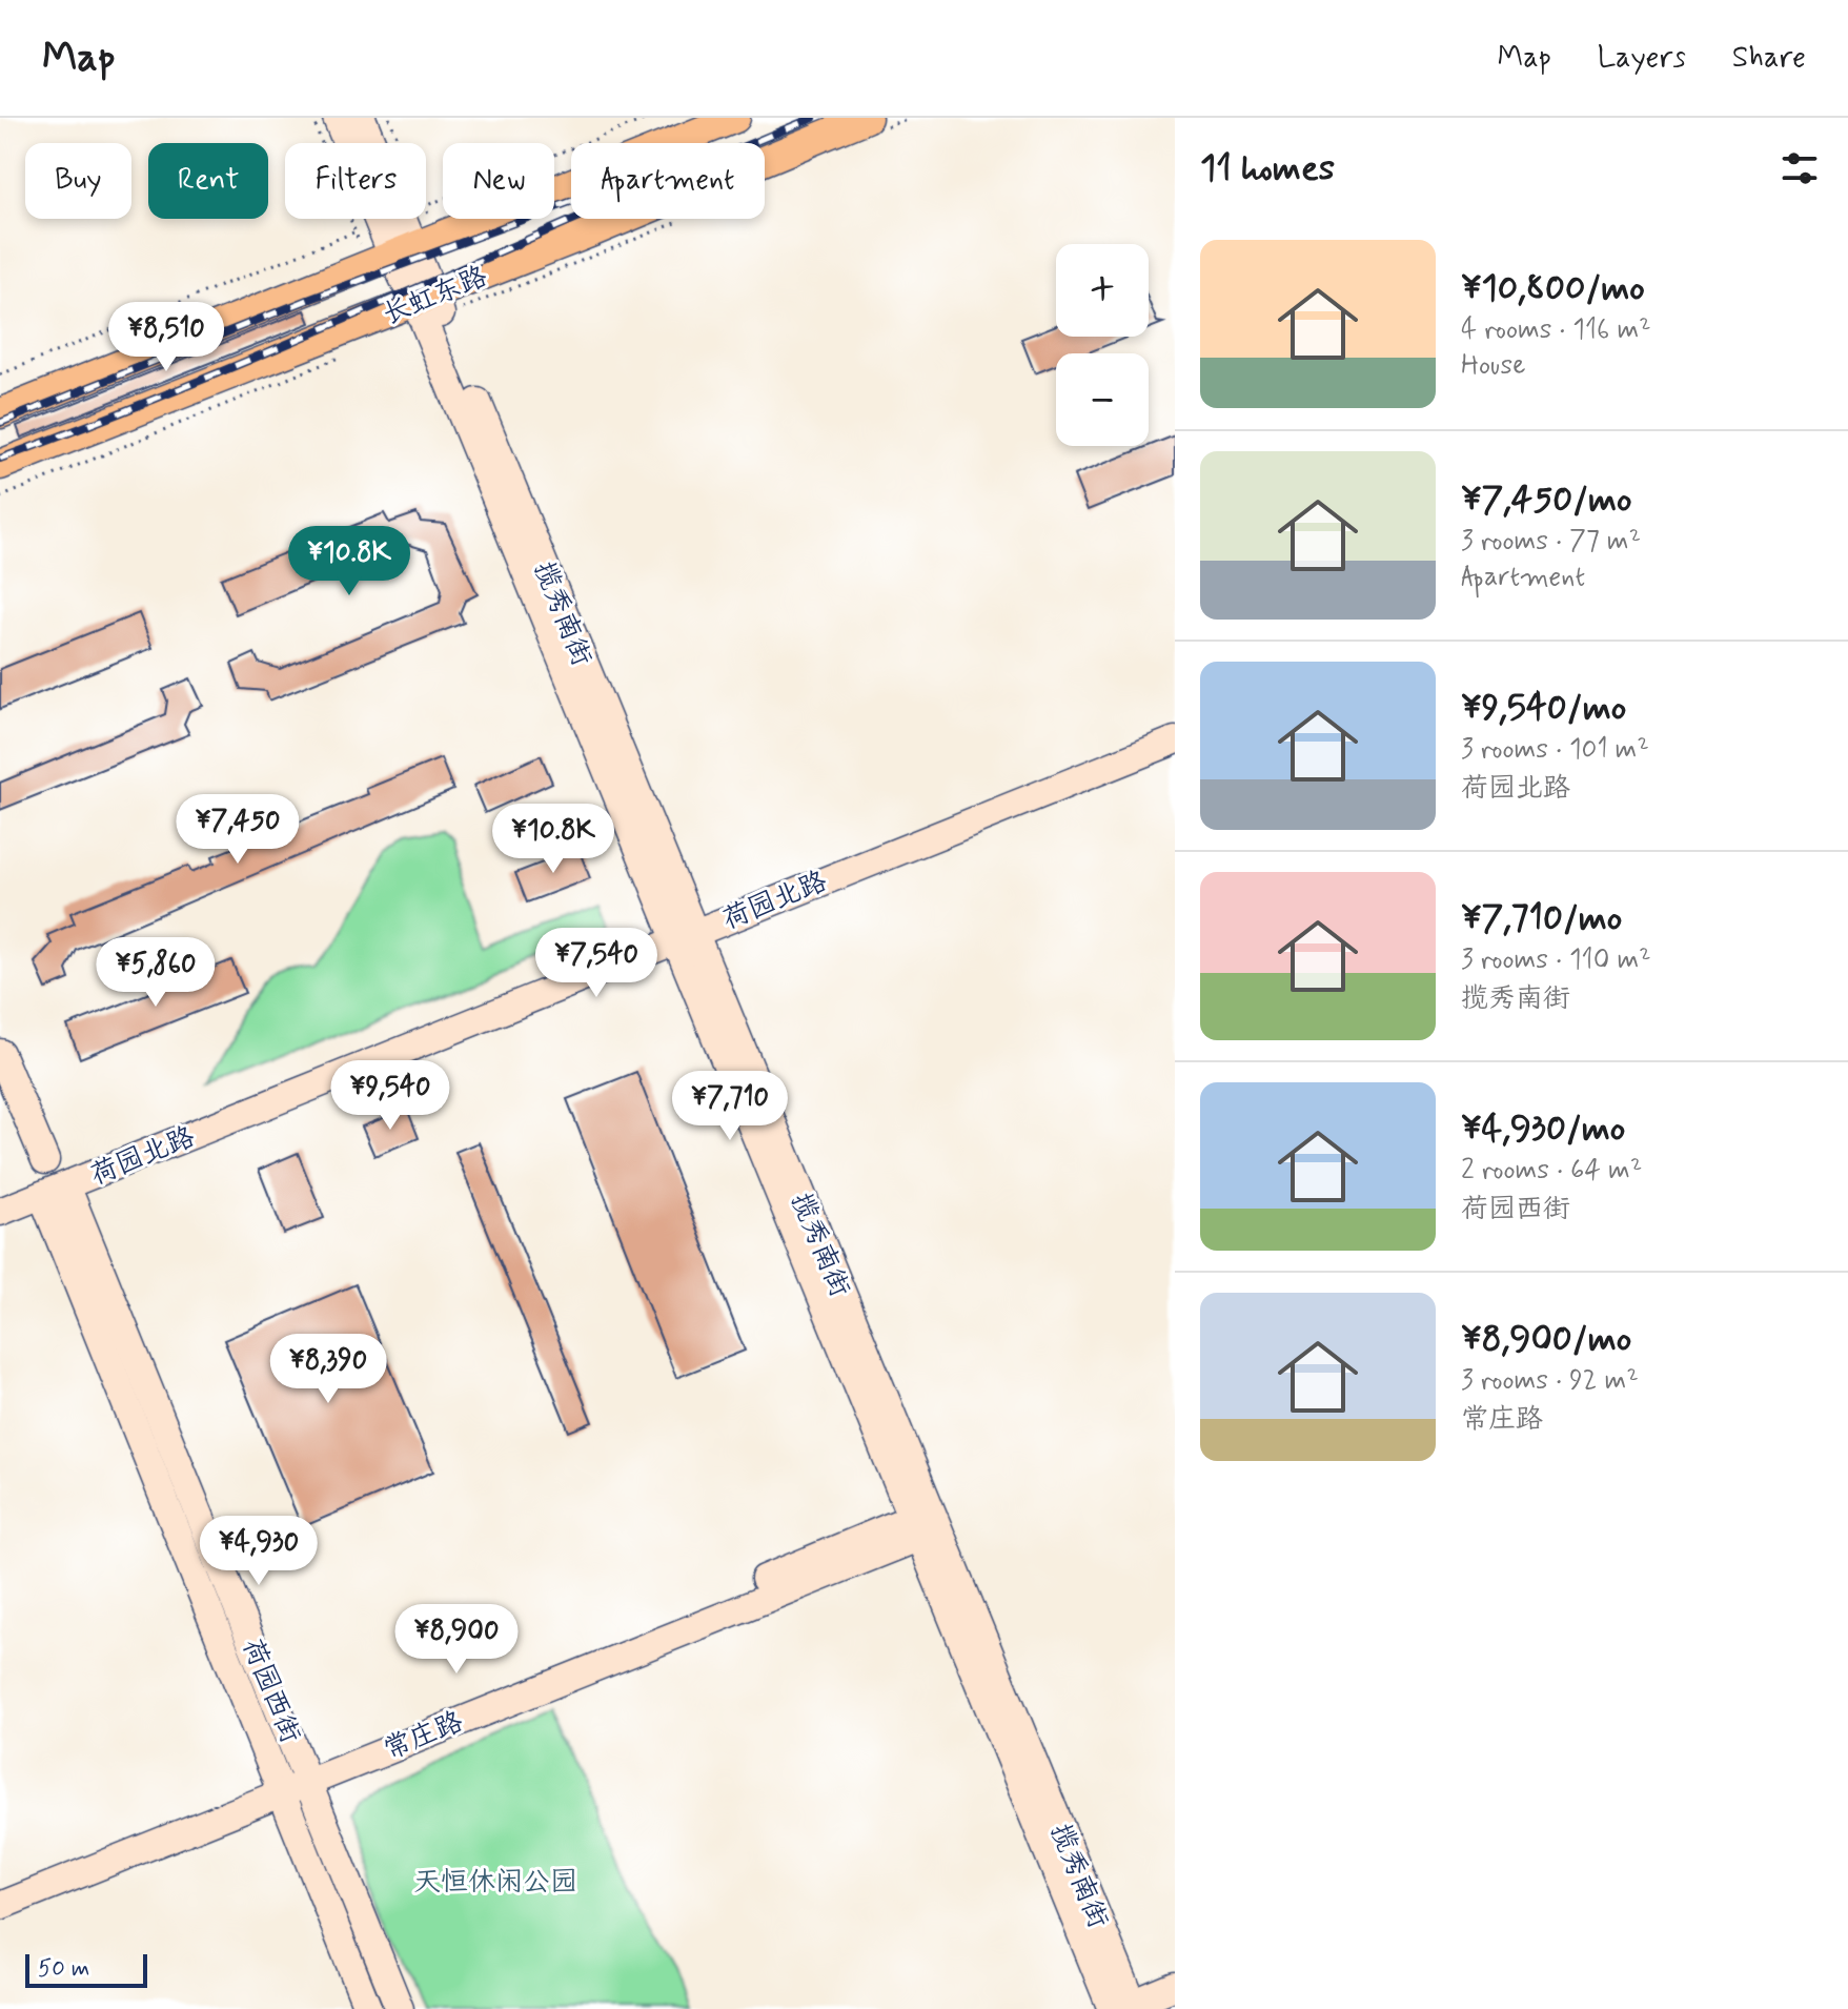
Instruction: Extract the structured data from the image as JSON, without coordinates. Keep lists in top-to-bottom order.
{
  "streets": {
    "main road": ["长虹东路"],
    "street": [
      "揽秀南街",
      "荷园北路",
      "荷园西街",
      "常庄路"
    ]
  },
  "crossings": [
    ["长虹东路", "揽秀南街"],
    ["揽秀南街", "荷园北路"],
    ["揽秀南街", "常庄路"],
    ["荷园北路", "荷园西街"],
    ["荷园西街", "常庄路"]
  ],
  "parks": ["天恒休闲公园"],
  "scale_bar": "50 m",
  "page": {
    "header": "Map",
    "nav": ["Map", "Layers", "Share"],
    "heading": "11 homes",
    "chip": [
      "Buy",
      "Rent",
      "Filters",
      "New",
      "Apartment"
    ],
    "list": [
      {
        "name": "¥10,800/mo",
        "note": "4 rooms · 116 m² · House"
      },
      {
        "name": "¥7,450/mo",
        "note": "3 rooms · 77 m² · Apartment"
      },
      {
        "name": "¥9,540/mo",
        "note": "3 rooms · 101 m² · 荷园北路"
      },
      {
        "name": "¥7,710/mo",
        "note": "3 rooms · 110 m² · 揽秀南街"
      },
      {
        "name": "¥4,930/mo",
        "note": "2 rooms · 64 m² · 荷园西街"
      },
      {
        "name": "¥8,900/mo",
        "note": "3 rooms · 92 m² · 常庄路"
      }
    ],
    "map_buttons": ["+", "−"],
    "price": [
      "¥8,510",
      "¥10.8K",
      "¥7,450",
      "¥10.8K",
      "¥7,540",
      "¥5,860",
      "¥9,540",
      "¥7,710",
      "¥8,390",
      "¥4,930",
      "¥8,900"
    ],
    "scale": "50 m"
  }
}
